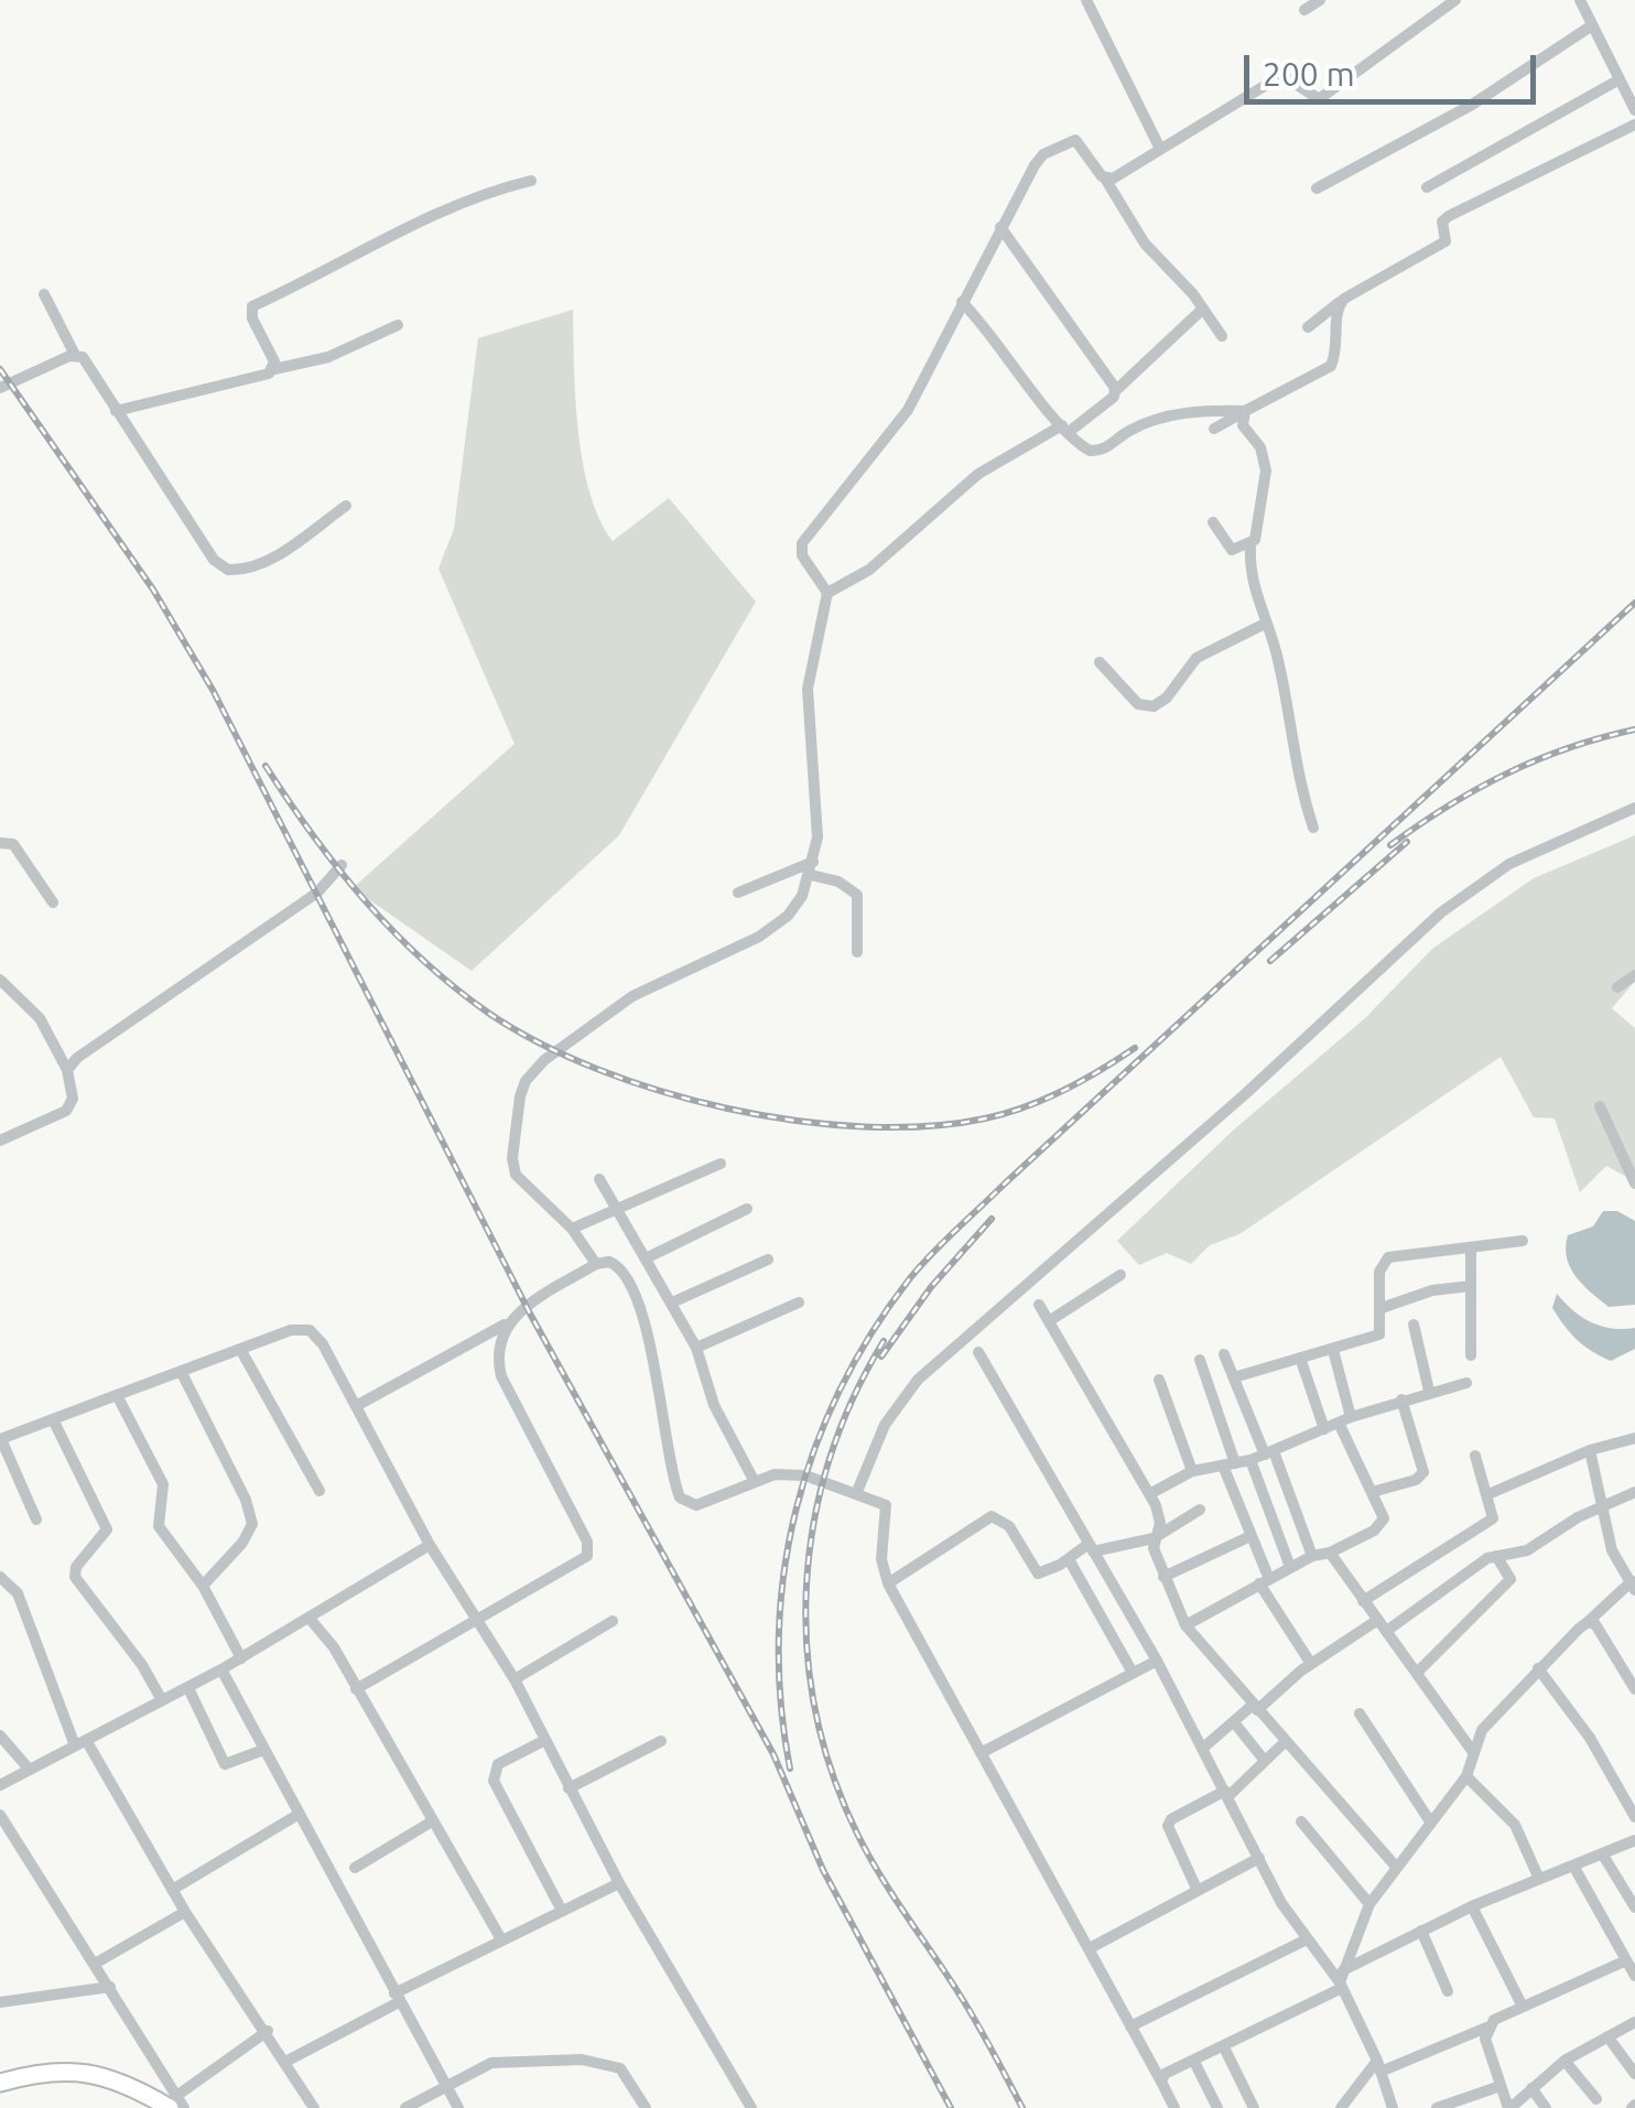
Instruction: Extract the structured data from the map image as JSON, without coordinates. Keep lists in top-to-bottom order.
{
  "scale_bar": "200 m"
}
